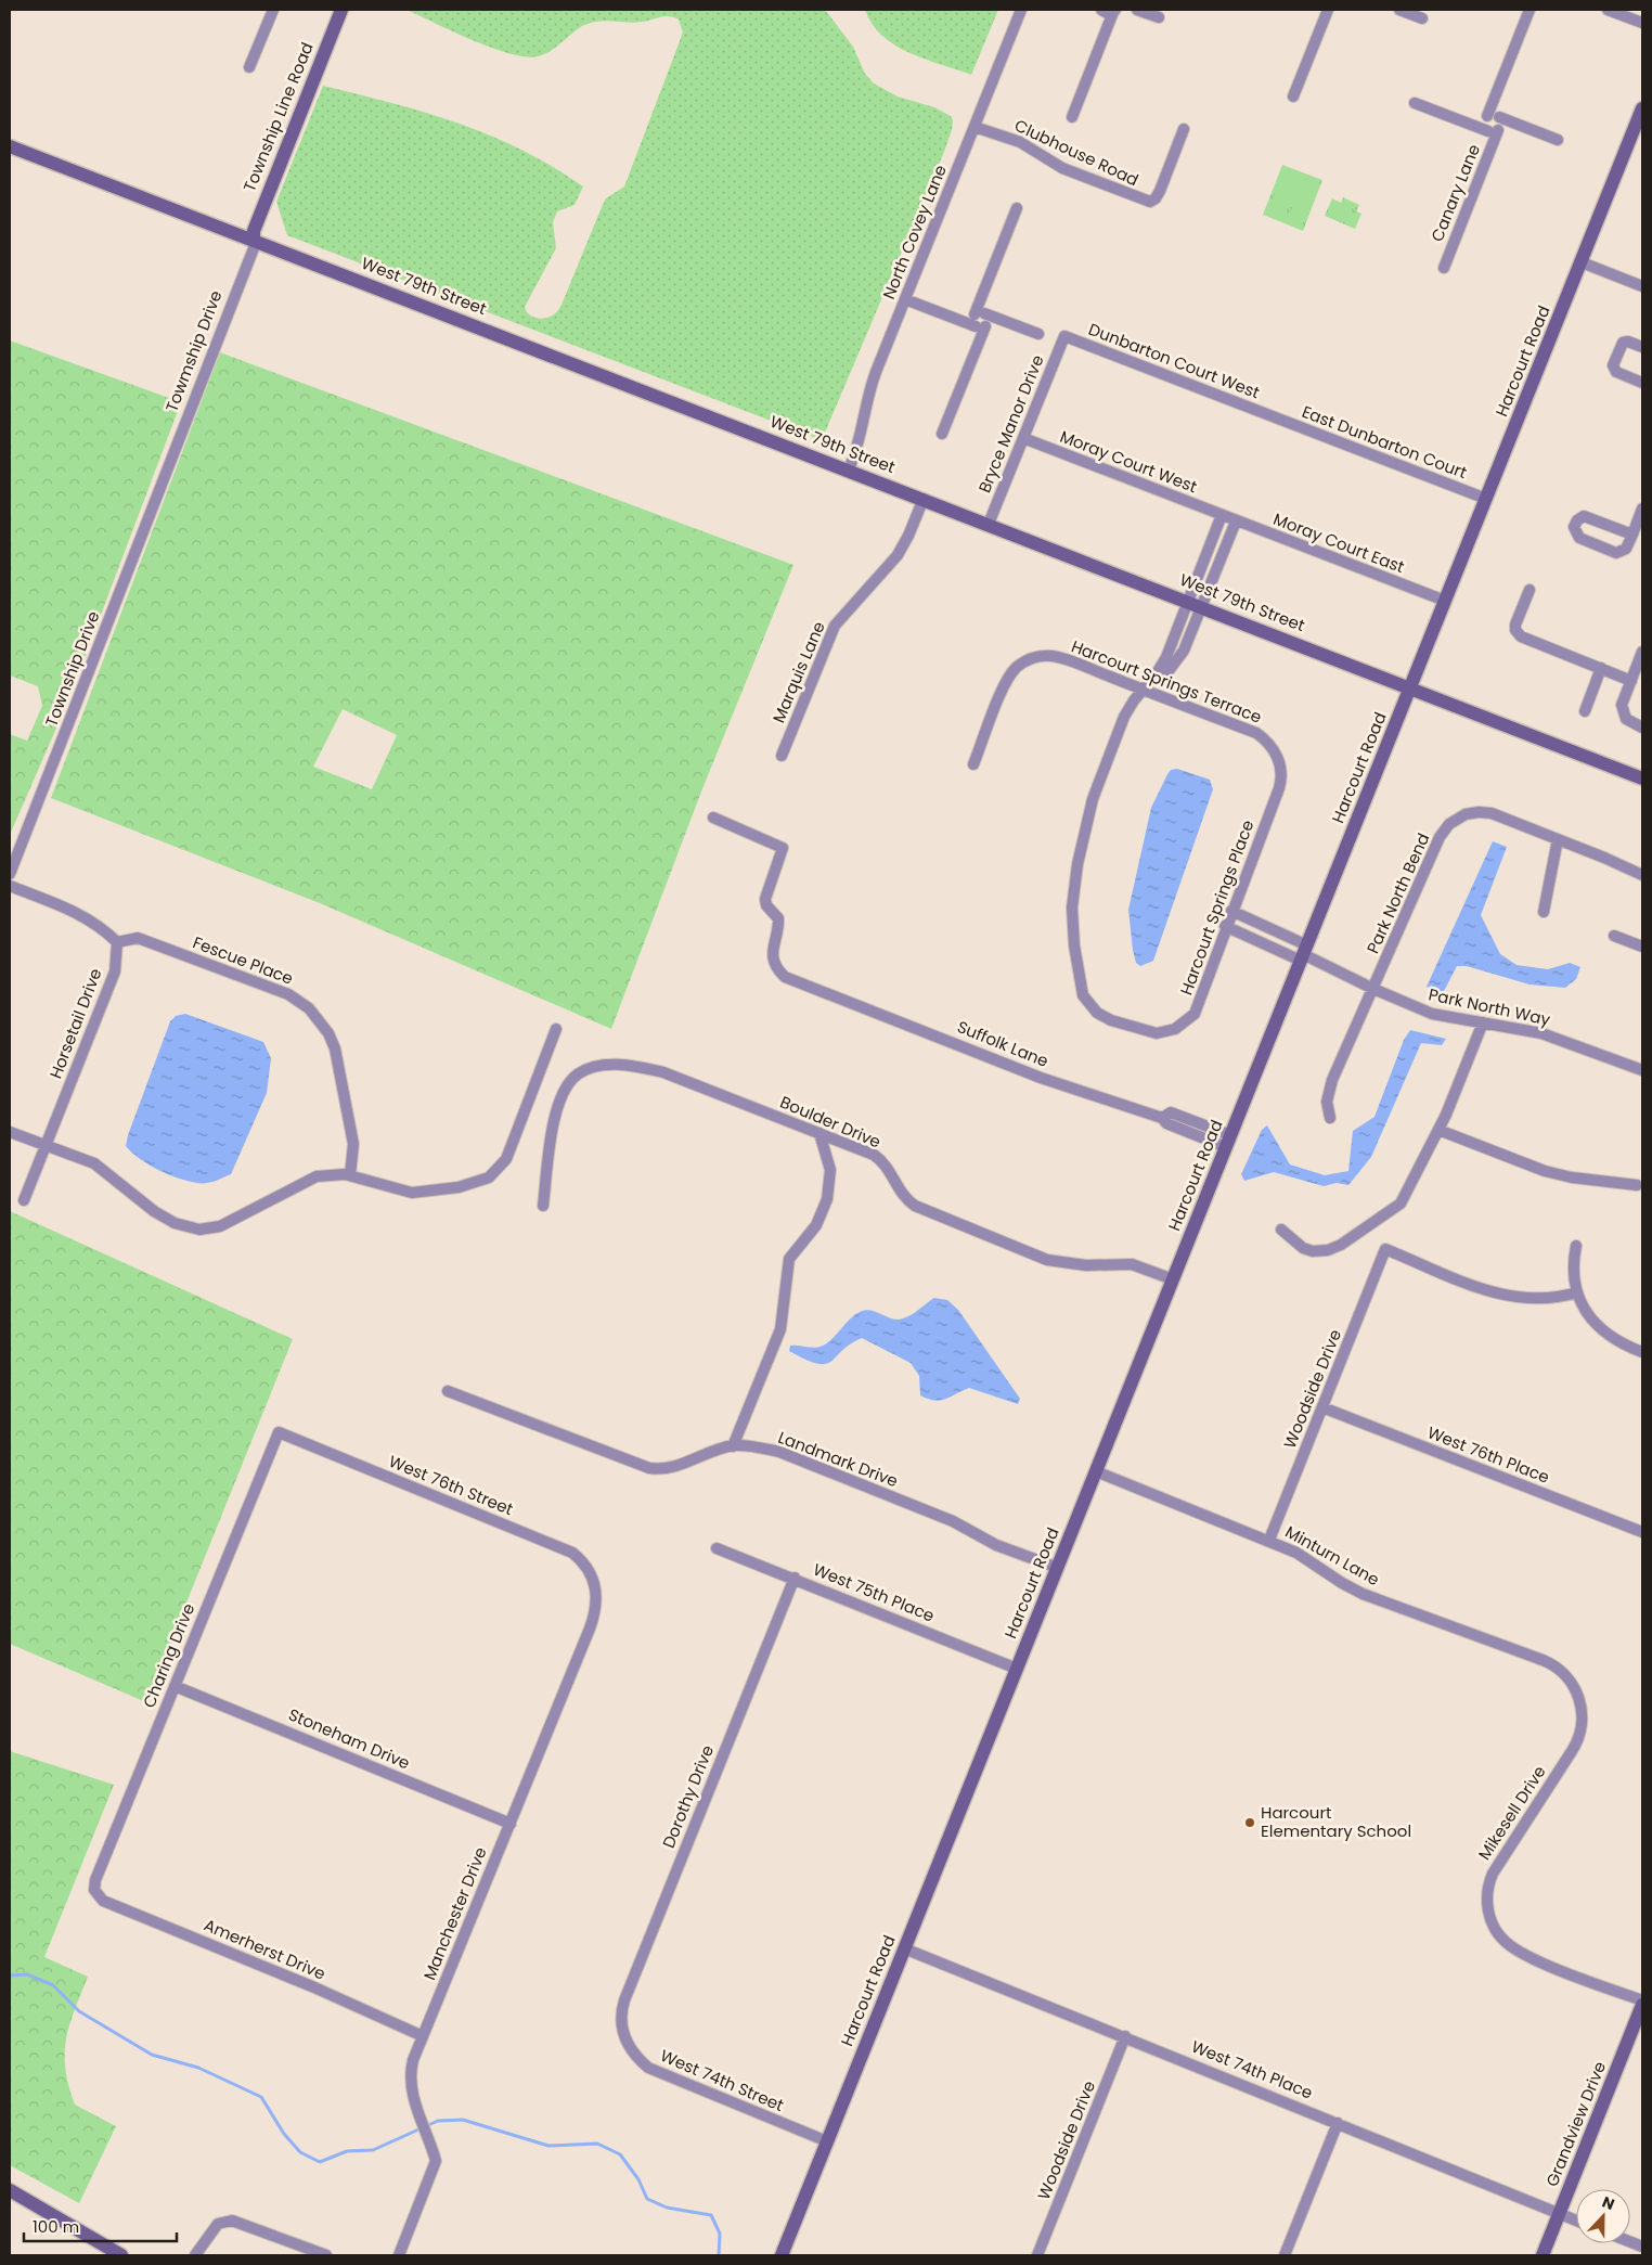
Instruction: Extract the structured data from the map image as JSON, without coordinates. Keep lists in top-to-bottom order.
{
  "streets": {
    "street": [
      "Township Line Road",
      "Clubhouse Road",
      "Canary Lane",
      "North Covey Lane",
      "West 79th Street",
      "Towmship Drive",
      "Dunbarton Court West",
      "Harcourt Road",
      "Bryce Manor Drive",
      "East Dunbarton Court",
      "Moray Court West",
      "Moray Court East",
      "Township Drive",
      "Marquis Lane",
      "Harcourt Springs Terrace",
      "Park North Bend",
      "Harcourt Springs Place",
      "Fescue Place",
      "Park North Way",
      "Horsetail Drive",
      "Suffolk Lane",
      "Boulder Drive",
      "Woodside Drive",
      "West 76th Place",
      "Landmark Drive",
      "West 76th Street",
      "Minturn Lane",
      "West 75th Place",
      "Charing Drive",
      "Stoneham Drive",
      "Dorothy Drive",
      "Mikesell Drive",
      "Manchester Drive",
      "Amerherst Drive",
      "West 74th Place",
      "West 74th Street",
      "Grandview Drive"
    ]
  },
  "crossings": [
    ["Township Line Road", "West 79th Street"],
    ["Township Line Road", "Towmship Drive"],
    ["Clubhouse Road", "North Covey Lane"],
    ["North Covey Lane", "West 79th Street"],
    ["West 79th Street", "Towmship Drive"],
    ["West 79th Street", "Harcourt Road"],
    ["West 79th Street", "Bryce Manor Drive"],
    ["West 79th Street", "Marquis Lane"],
    ["Towmship Drive", "Township Drive"],
    ["Dunbarton Court West", "Bryce Manor Drive"],
    ["Dunbarton Court West", "East Dunbarton Court"],
    ["Harcourt Road", "East Dunbarton Court"],
    ["Harcourt Road", "Moray Court East"],
    ["Harcourt Road", "Park North Way"],
    ["Harcourt Road", "Suffolk Lane"],
    ["Harcourt Road", "Boulder Drive"],
    ["Harcourt Road", "Landmark Drive"],
    ["Harcourt Road", "Minturn Lane"],
    ["Harcourt Road", "West 75th Place"],
    ["Harcourt Road", "West 74th Place"],
    ["Harcourt Road", "West 74th Street"],
    ["Bryce Manor Drive", "Moray Court West"],
    ["Moray Court West", "Moray Court East"],
    ["Harcourt Springs Terrace", "Harcourt Springs Place"],
    ["Park North Bend", "Park North Way"],
    ["Fescue Place", "Horsetail Drive"],
    ["Woodside Drive", "West 76th Place"],
    ["Woodside Drive", "Minturn Lane"],
    ["Woodside Drive", "West 74th Place"],
    ["West 76th Street", "Charing Drive"],
    ["West 76th Street", "Manchester Drive"],
    ["Minturn Lane", "Mikesell Drive"],
    ["West 75th Place", "Dorothy Drive"],
    ["Charing Drive", "Stoneham Drive"],
    ["Charing Drive", "Amerherst Drive"],
    ["Stoneham Drive", "Manchester Drive"],
    ["Dorothy Drive", "West 74th Street"],
    ["Mikesell Drive", "Grandview Drive"],
    ["Manchester Drive", "Amerherst Drive"],
    ["West 74th Place", "Grandview Drive"]
  ],
  "places": ["Harcourt Elementary School"],
  "scale_bar": "100 m",
  "north": "top"
}
